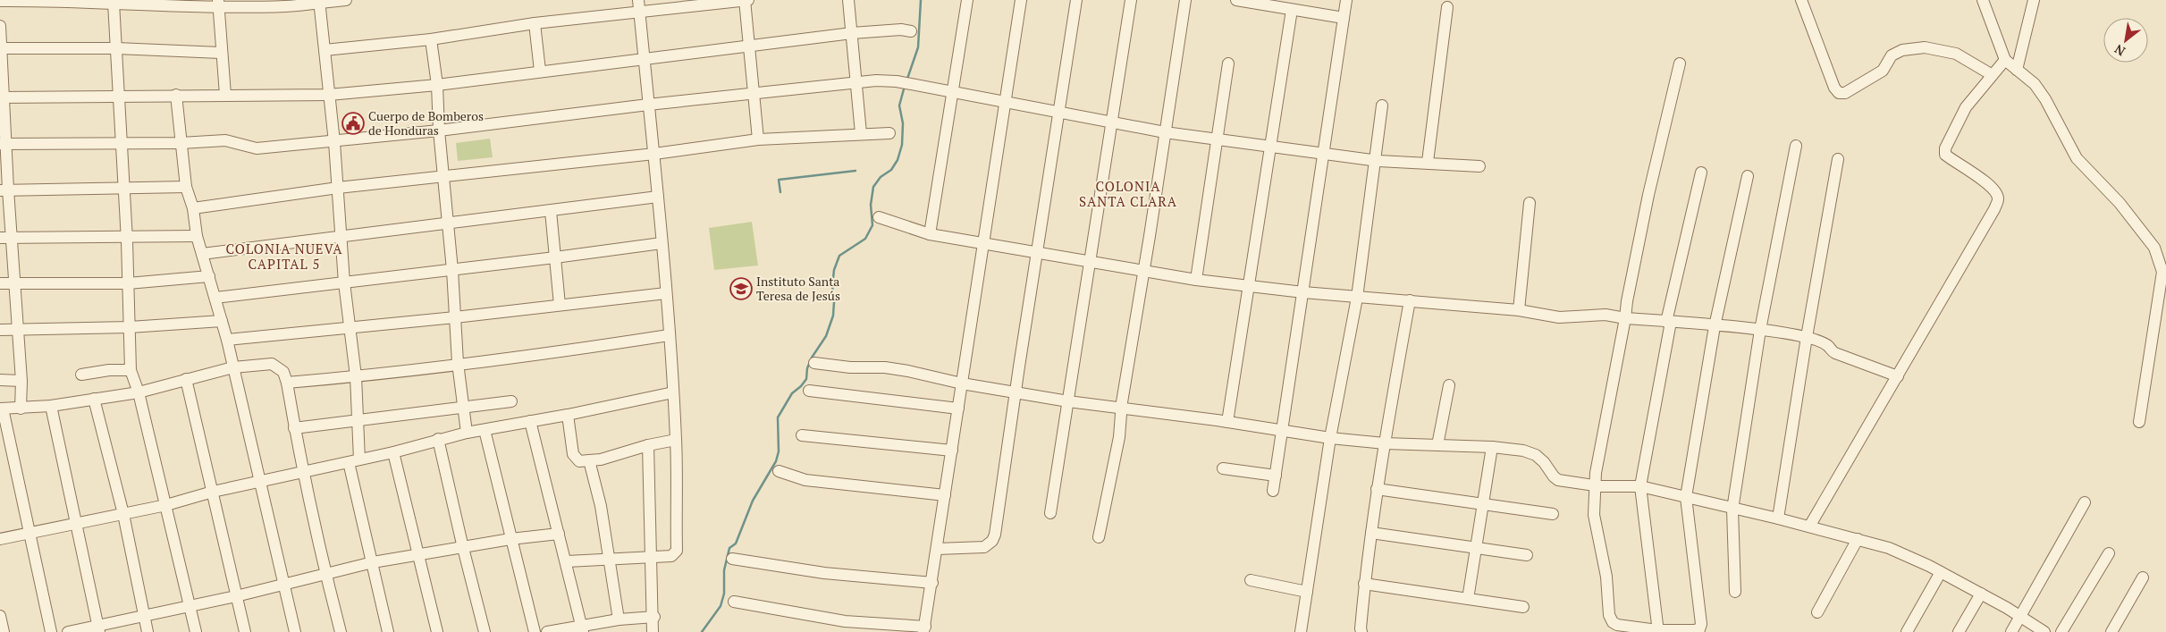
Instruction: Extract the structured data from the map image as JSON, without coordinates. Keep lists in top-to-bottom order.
{
  "districts": ["COLONIA SANTA CLARA", "COLONIA NUEVA CAPITAL 5"],
  "places": {
    "public building": ["Cuerpo de Bomberos de Honduras"],
    "school or university": ["Instituto Santa Teresa de Jesús"]
  },
  "north": "bottom left"
}
